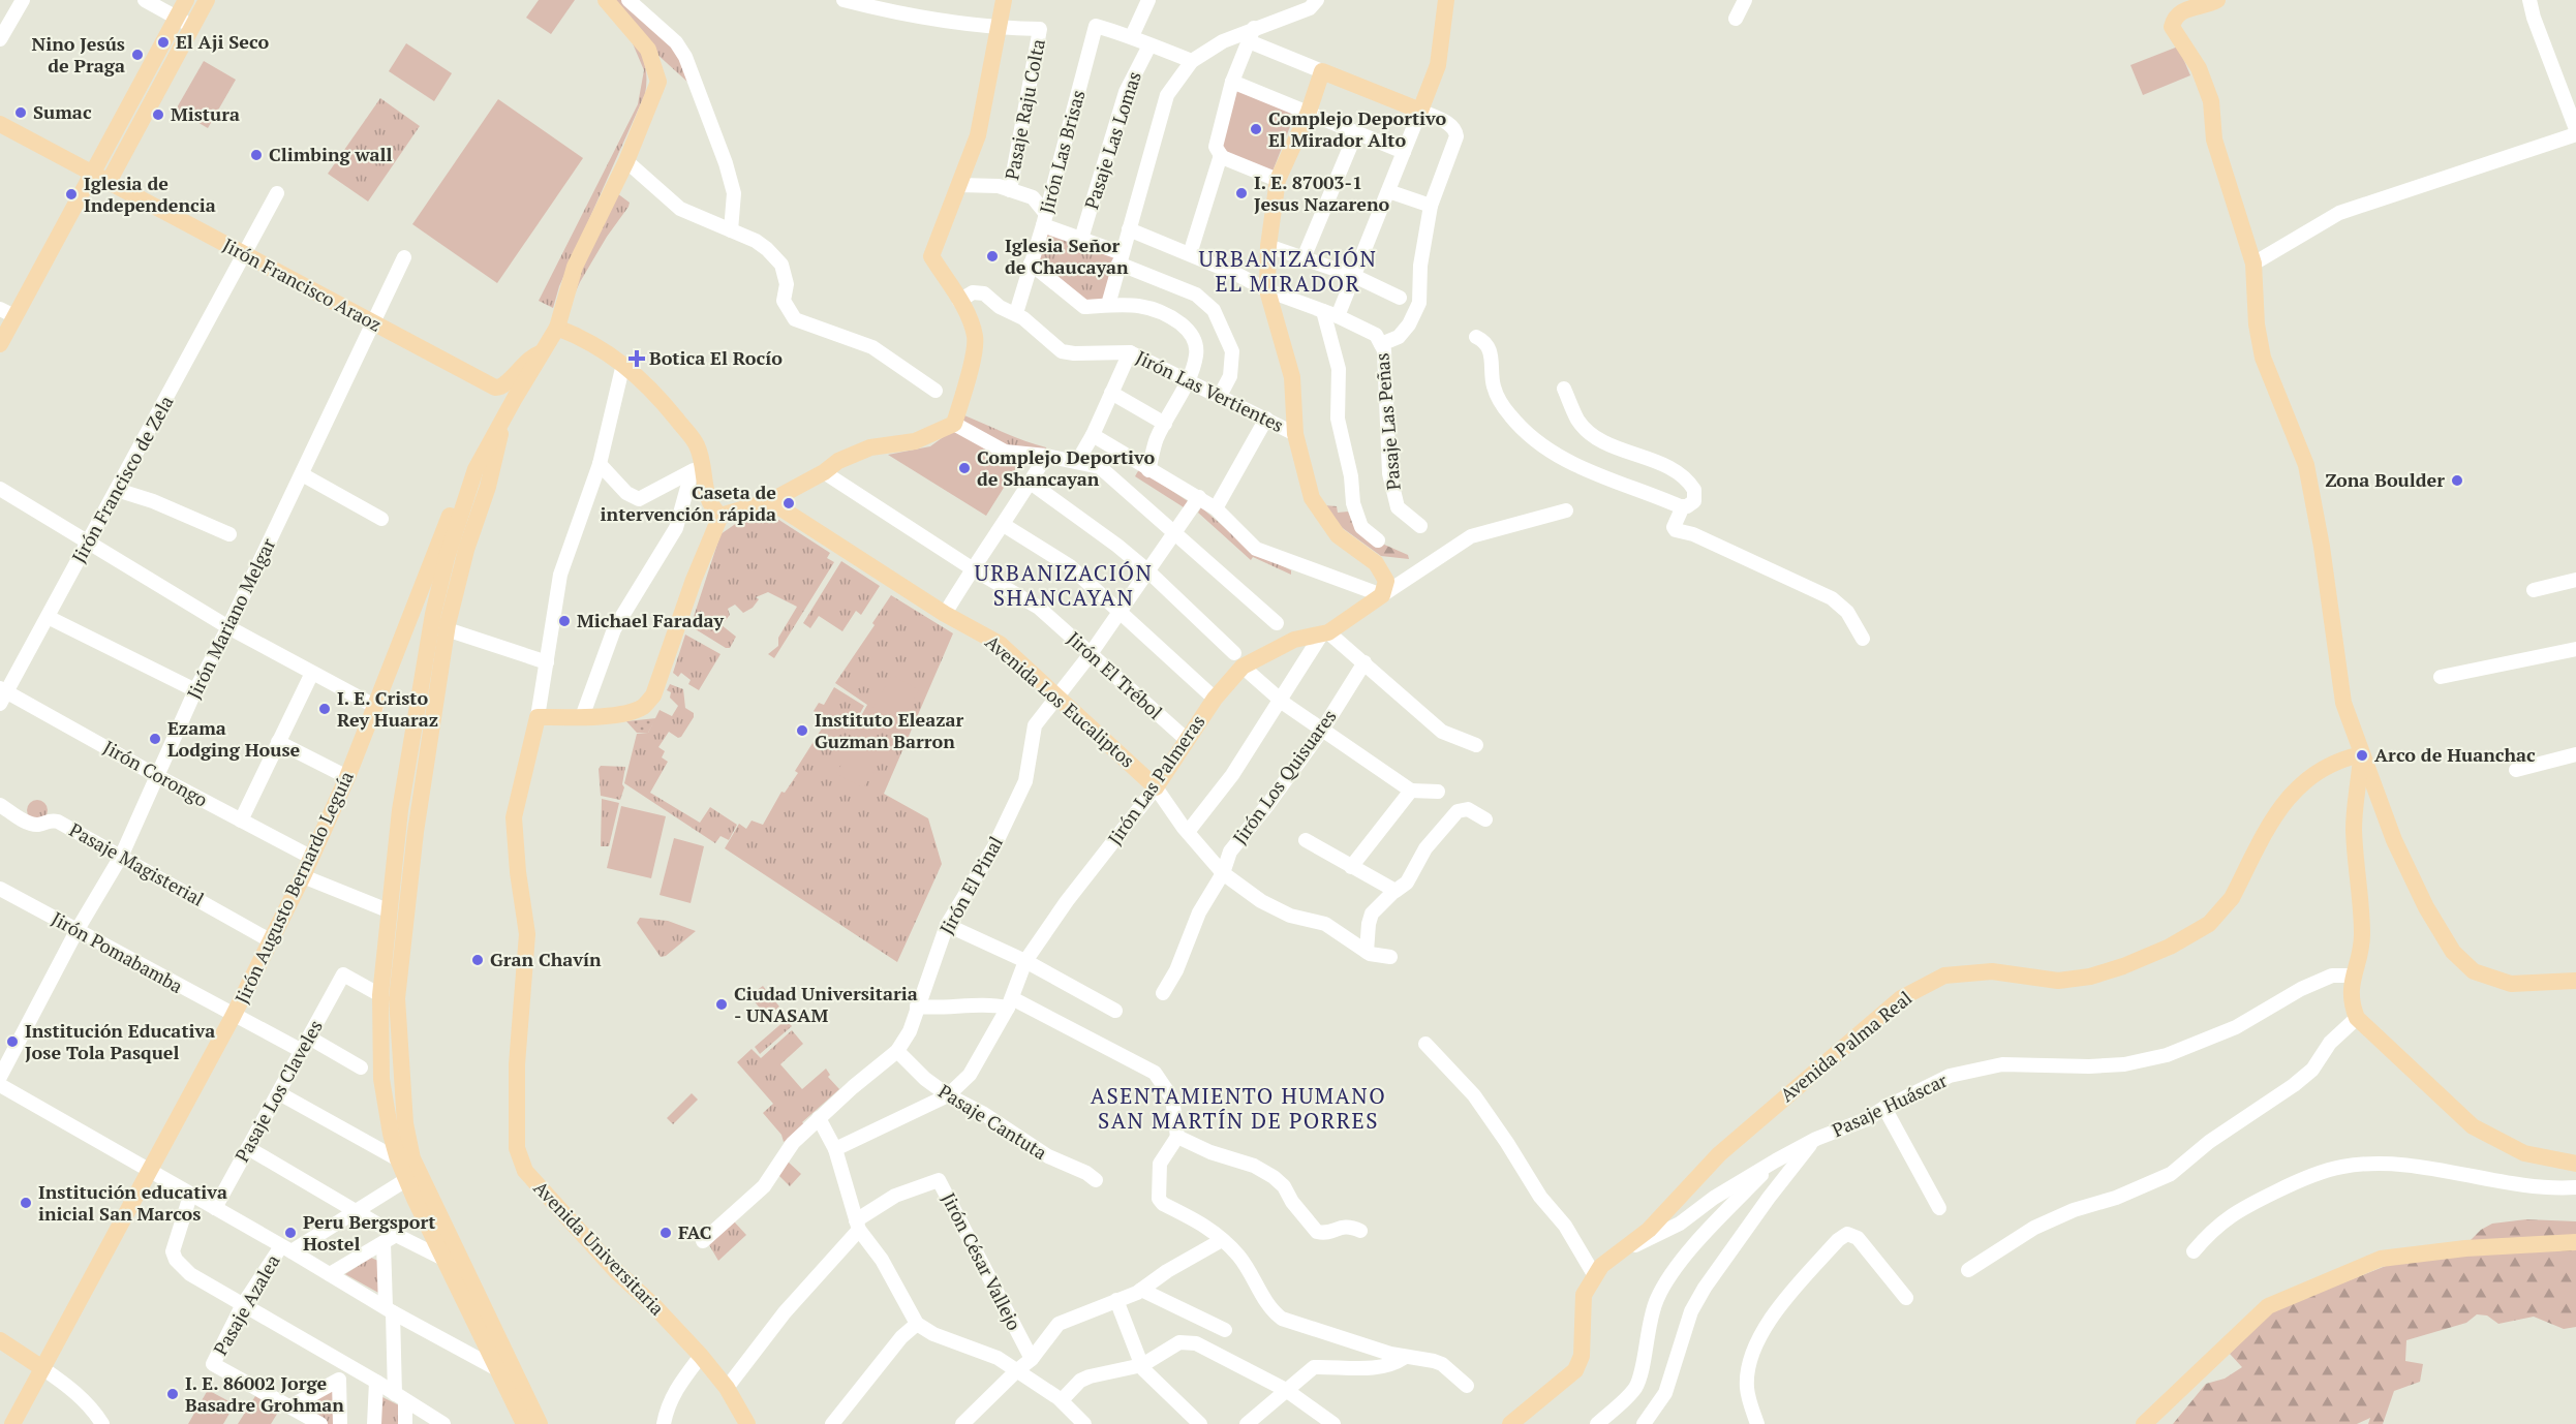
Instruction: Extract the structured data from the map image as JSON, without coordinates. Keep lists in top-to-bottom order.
{
  "streets": {
    "main road": [
      "Jirón Francisco Araoz",
      "Avenida Los Eucaliptos",
      "Jirón Las Palmeras",
      "Jirón Augusto Bernardo Leguía",
      "Avenida Palma Real",
      "Avenida Universitaria"
    ],
    "street": [
      "Pasaje Raju Colta",
      "Pasaje Las Lomas",
      "Jirón Las Brisas",
      "Jirón Las Vertientes",
      "Pasaje Las Peñas",
      "Jirón Francisco de Zela",
      "Jirón Mariano Melgar",
      "Jirón El Trébol",
      "Jirón Corongo",
      "Jirón Los Quisuares",
      "Pasaje Magisterial",
      "Jirón El Pinal",
      "Jirón Pomabamba",
      "Pasaje Los Claveles",
      "Pasaje Huáscar",
      "Pasaje Cantuta",
      "Jirón César Vallejo",
      "Pasaje Azalea"
    ]
  },
  "crossings": [
    ["Jirón Las Brisas", "Jirón Las Vertientes"],
    ["Jirón Francisco Araoz", "Jirón Francisco de Zela"],
    ["Jirón Francisco Araoz", "Jirón Mariano Melgar"],
    ["Jirón Francisco de Zela", "Jirón Corongo"],
    ["Jirón Mariano Melgar", "Jirón Corongo"],
    ["Jirón Mariano Melgar", "Pasaje Magisterial"],
    ["Jirón Mariano Melgar", "Jirón Pomabamba"],
    ["Jirón El Trébol", "Jirón Las Palmeras"],
    ["Jirón El Trébol", "Jirón El Pinal"],
    ["Avenida Los Eucaliptos", "Jirón Los Quisuares"],
    ["Avenida Los Eucaliptos", "Jirón Las Palmeras"],
    ["Avenida Los Eucaliptos", "Jirón El Pinal"],
    ["Jirón Corongo", "Jirón Augusto Bernardo Leguía"],
    ["Jirón Las Palmeras", "Pasaje Cantuta"],
    ["Pasaje Magisterial", "Jirón Augusto Bernardo Leguía"],
    ["Jirón El Pinal", "Pasaje Cantuta"],
    ["Jirón Augusto Bernardo Leguía", "Jirón Pomabamba"],
    ["Jirón Pomabamba", "Pasaje Los Claveles"],
    ["Avenida Palma Real", "Pasaje Huáscar"],
    ["Avenida Universitaria", "Jirón César Vallejo"]
  ],
  "districts": ["URBANIZACIÓN EL MIRADOR", "URBANIZACIÓN SHANCAYAN", "ASENTAMIENTO HUMANO SAN MARTÍN DE PORRES"],
  "places": {
    "other": [
      "El Aji Seco",
      "Nino Jesús de Praga",
      "Sumac",
      "Mistura",
      "Complejo Deportivo El Mirador Alto",
      "Climbing wall",
      "I. E. 87003-1 Jesus Nazareno",
      "Iglesia de Independencia",
      "Iglesia Señor de Chaucayan",
      "Complejo Deportivo de Shancayan",
      "Zona Boulder",
      "Caseta de intervención rápida",
      "Michael Faraday",
      "I. E. Cristo Rey Huaraz",
      "Instituto Eleazar Guzman Barron",
      "Ezama Lodging House",
      "Arco de Huanchac",
      "Gran Chavín",
      "Ciudad Universitaria - UNASAM",
      "Institución Educativa Jose Tola Pasquel",
      "Institución educativa inicial San Marcos",
      "Peru Bergsport Hostel",
      "FAC",
      "I. E. 86002 Jorge Basadre Grohman"
    ],
    "health": ["Botica El Rocío"]
  }
}
